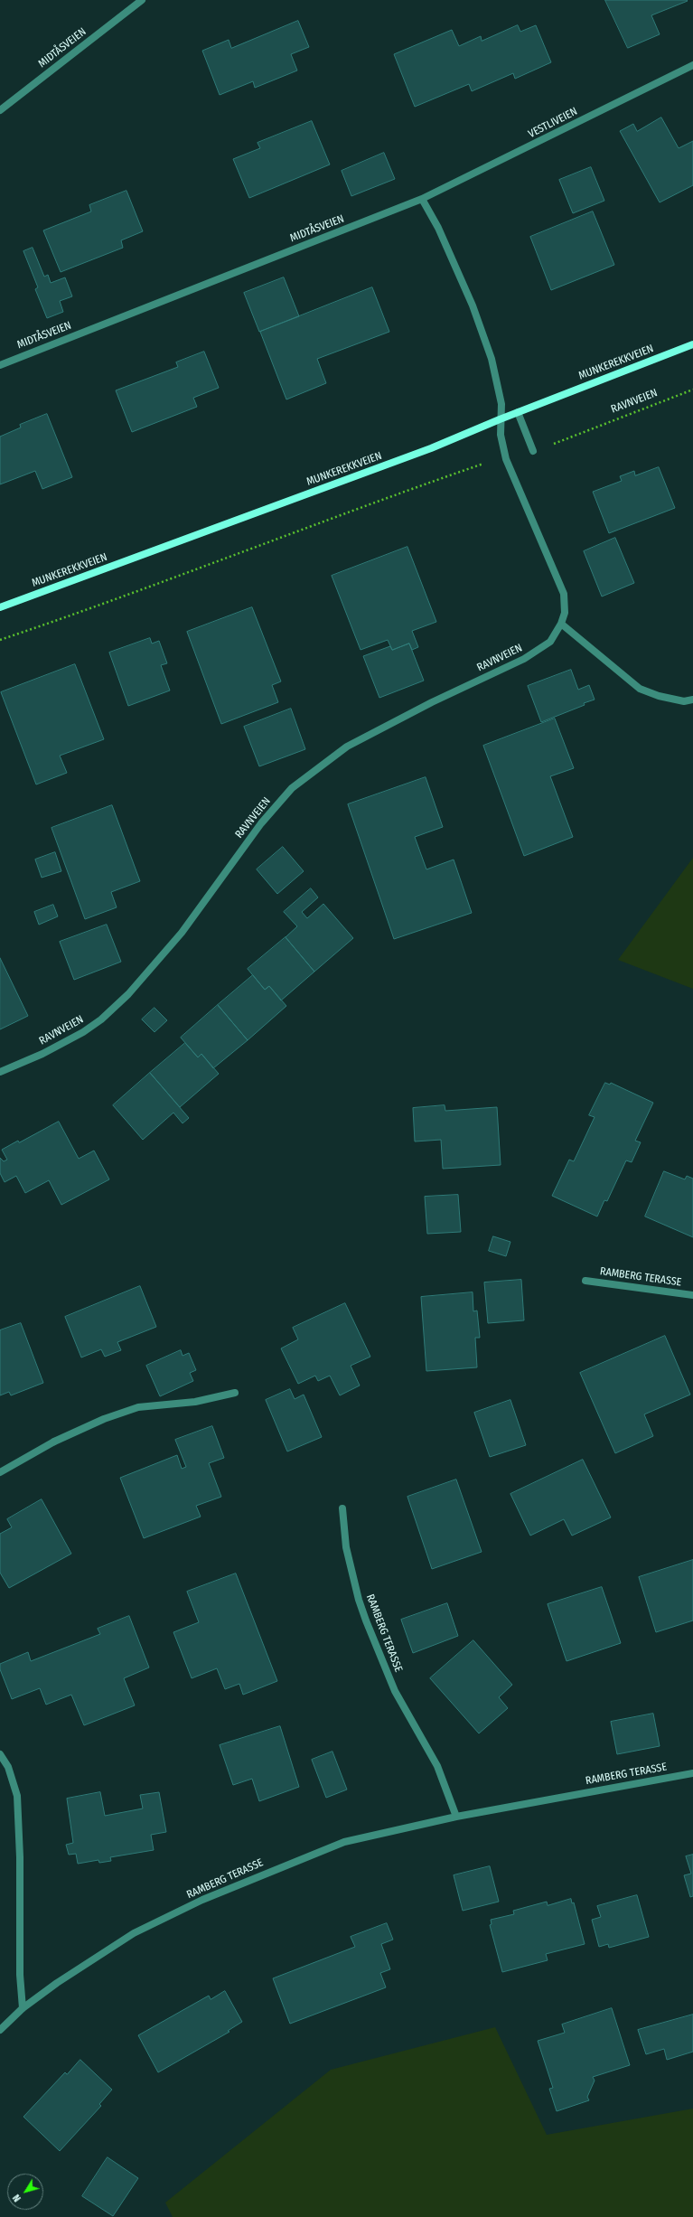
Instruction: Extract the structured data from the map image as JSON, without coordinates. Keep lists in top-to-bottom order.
{
  "streets": {
    "main road": ["MUNKEREKKVEIEN"],
    "street": [
      "MIDTÅSVEIEN",
      "VESTLIVEIEN",
      "RAVNVEIEN",
      "RAMBERG TERASSE"
    ]
  },
  "crossings": [
    ["MIDTÅSVEIEN", "VESTLIVEIEN"],
    ["MUNKEREKKVEIEN", "RAVNVEIEN"]
  ],
  "north": "bottom left"
}
